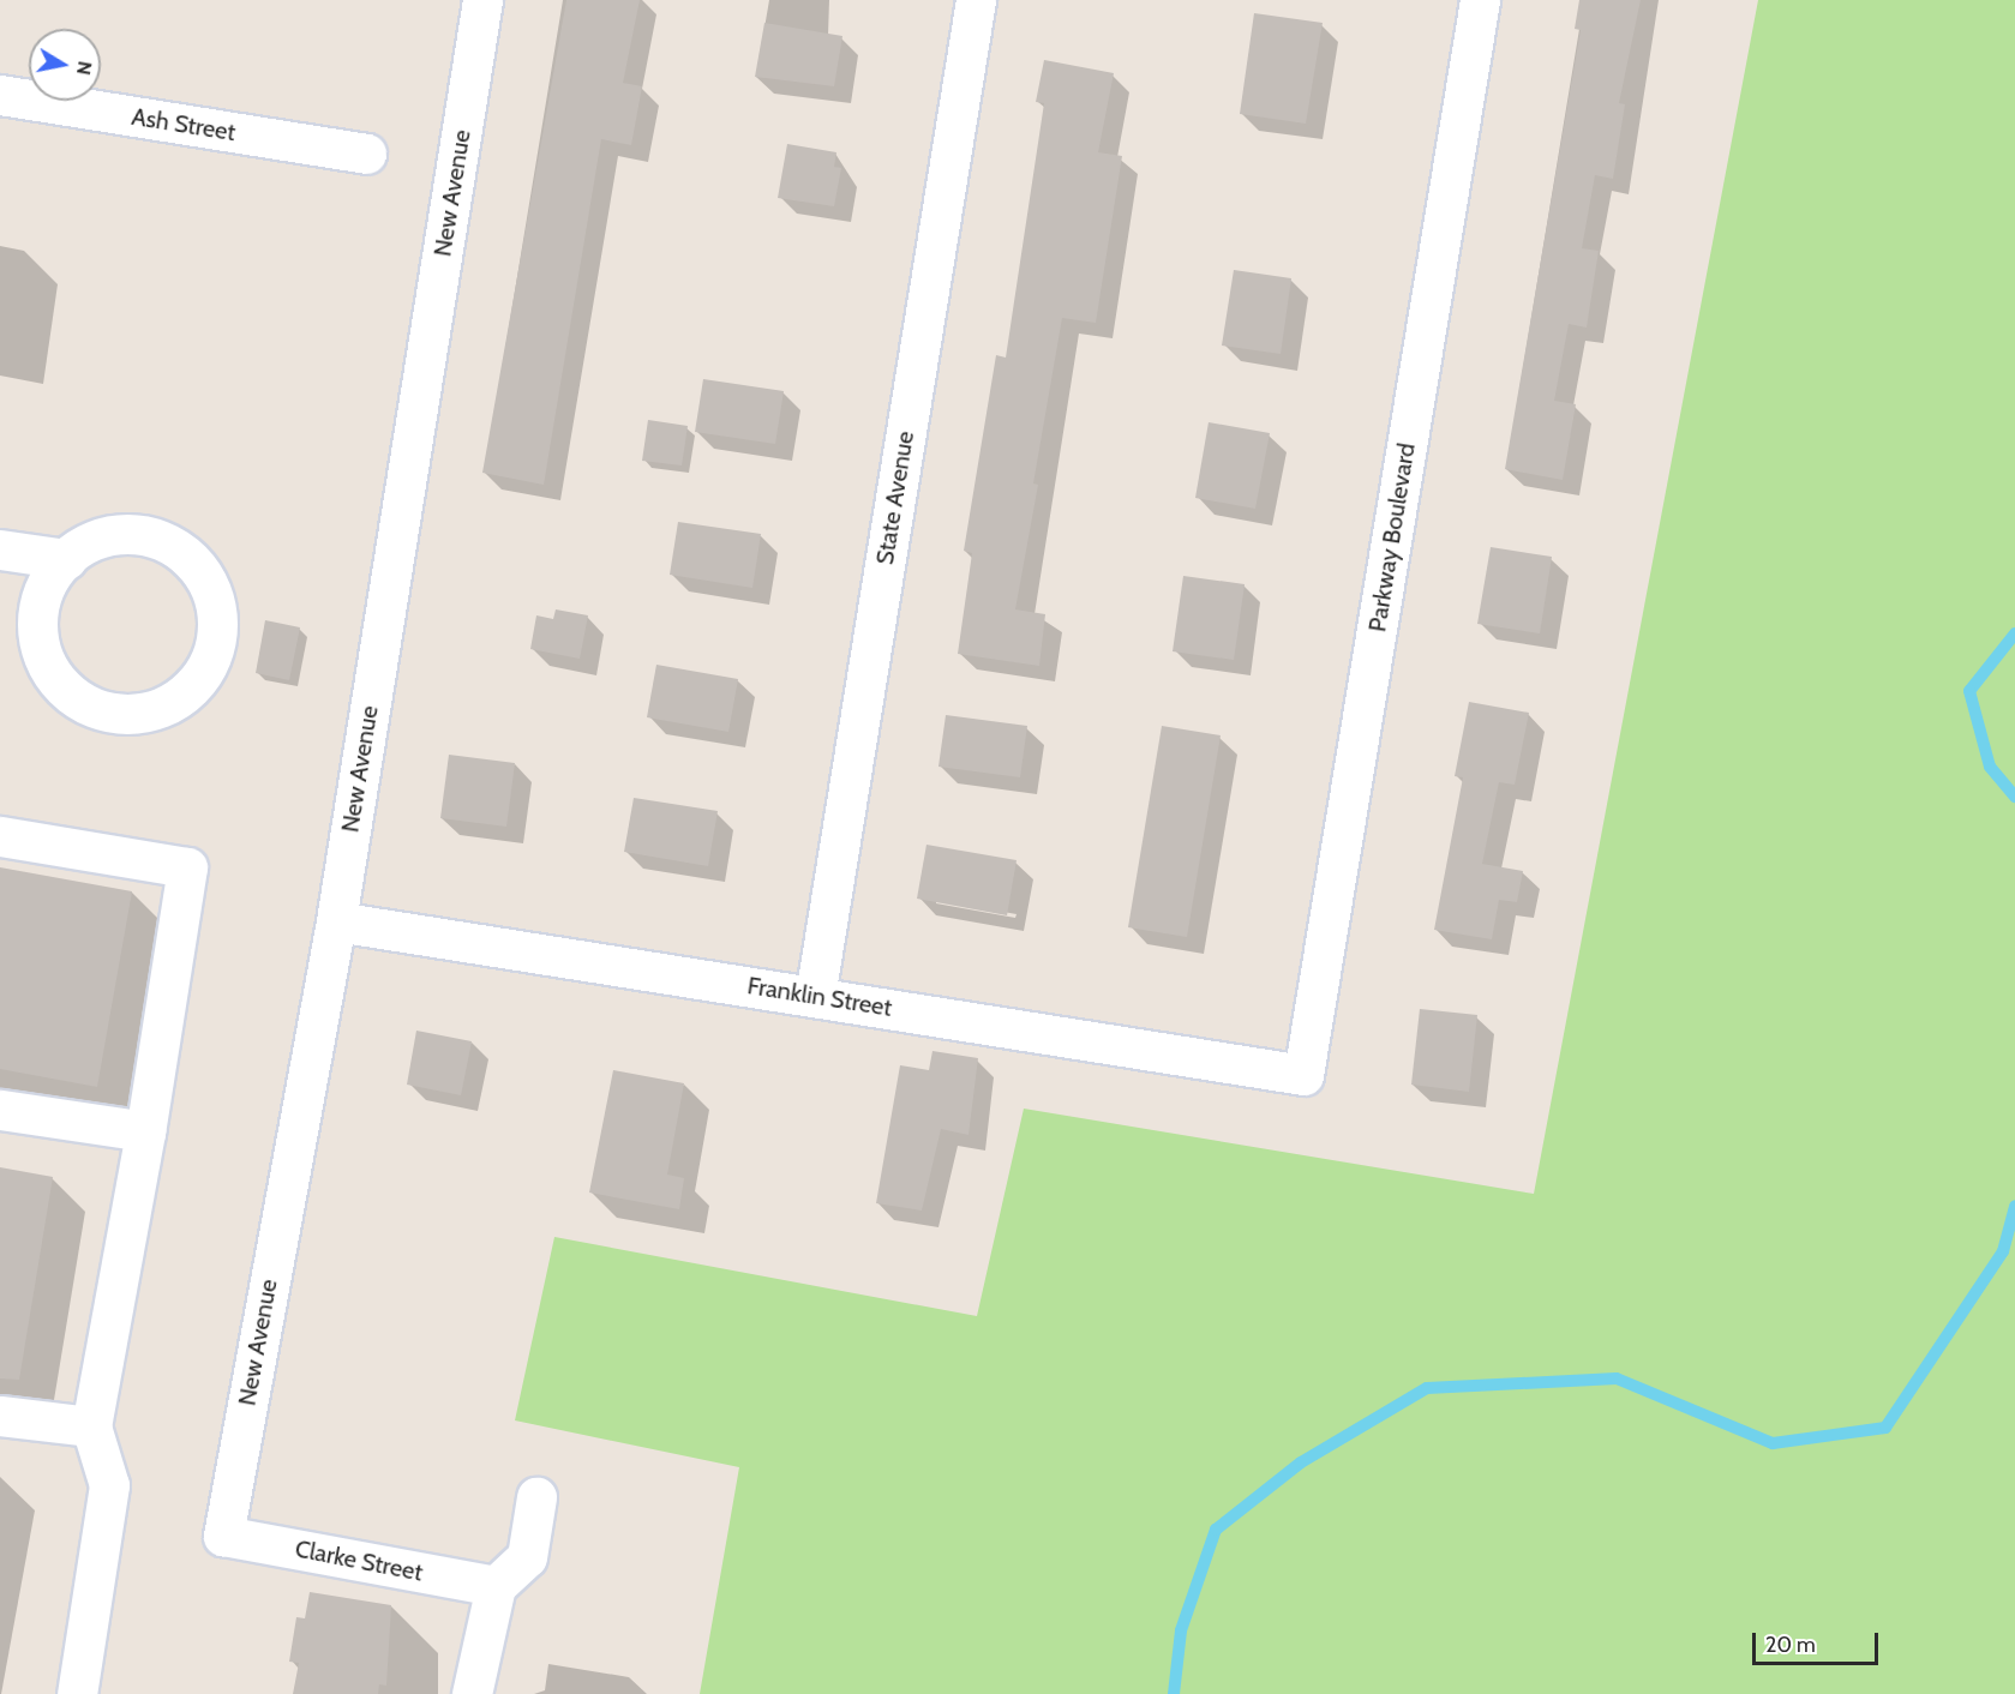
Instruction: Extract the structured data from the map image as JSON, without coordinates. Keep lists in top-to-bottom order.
{
  "streets": {
    "street": [
      "Ash Street",
      "New Avenue",
      "State Avenue",
      "Parkway Boulevard",
      "Franklin Street",
      "Clarke Street"
    ]
  },
  "crossings": [
    ["New Avenue", "Franklin Street"],
    ["New Avenue", "Clarke Street"],
    ["State Avenue", "Franklin Street"],
    ["Parkway Boulevard", "Franklin Street"]
  ],
  "scale_bar": "20 m",
  "north": "right"
}
